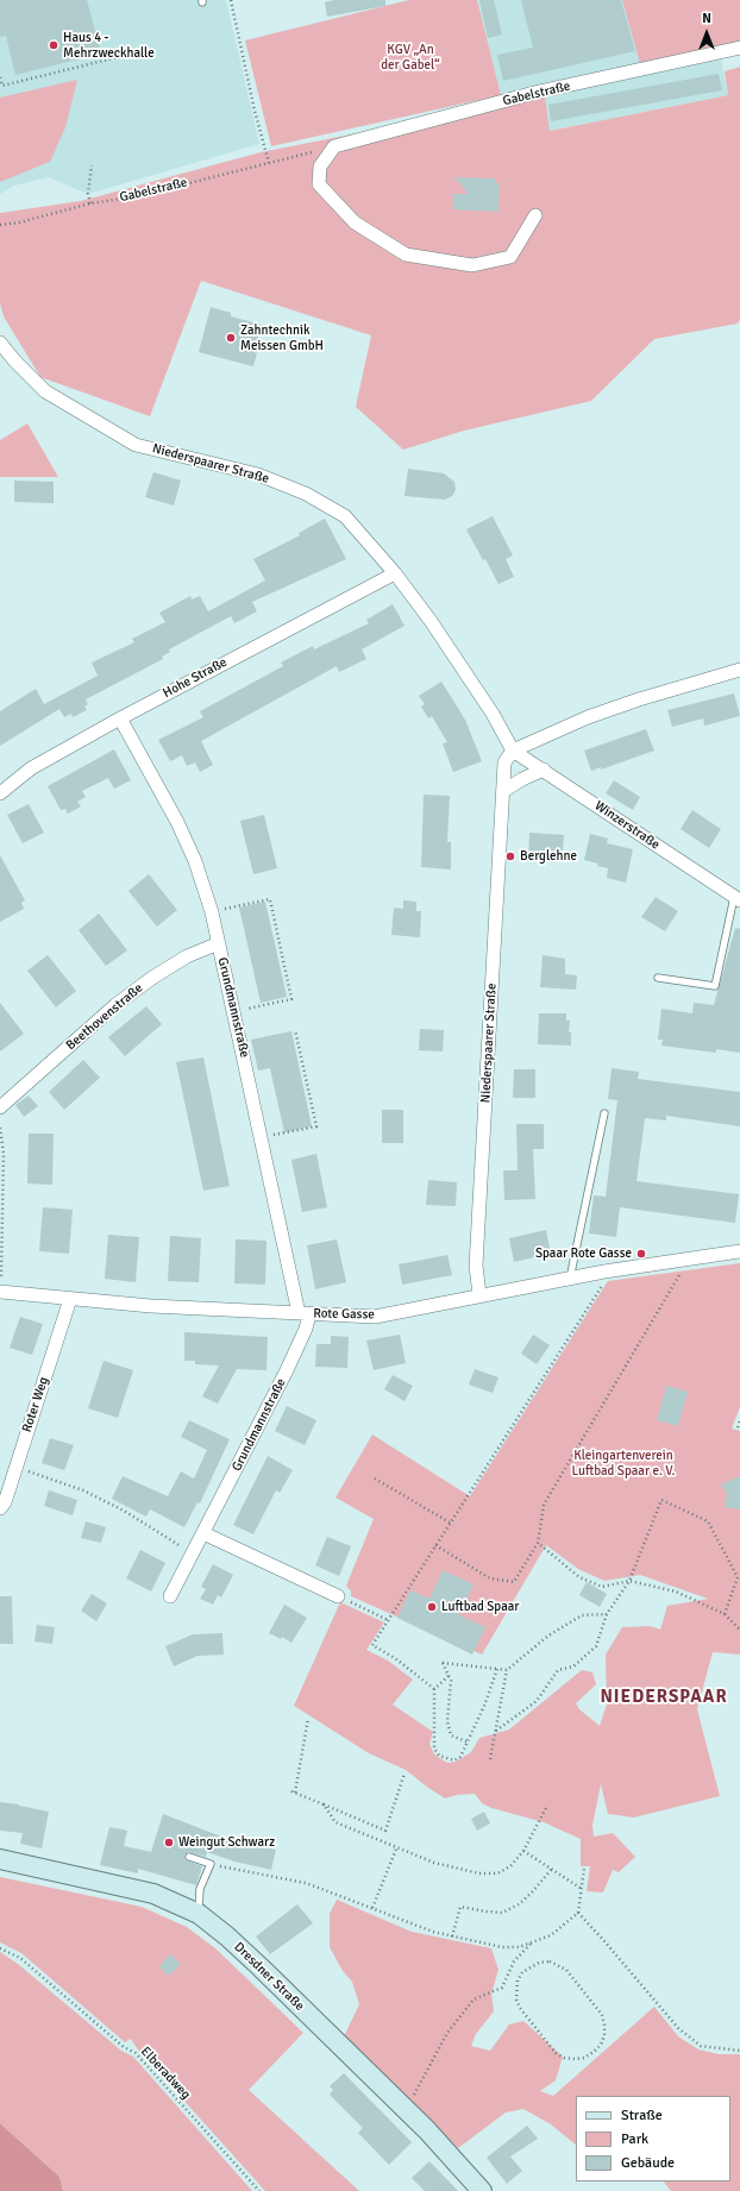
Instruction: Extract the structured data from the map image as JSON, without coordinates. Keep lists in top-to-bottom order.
{
  "streets": {
    "main road": ["Dresdner Straße"],
    "street": [
      "Gabelstraße",
      "Niederspaarer Straße",
      "Hohe Straße",
      "Winzerstraße",
      "Grundmannstraße",
      "Beethovenstraße",
      "Rote Gasse",
      "Roter Weg"
    ],
    "path": ["Elberadweg"]
  },
  "crossings": [
    ["Niederspaarer Straße", "Hohe Straße"],
    ["Niederspaarer Straße", "Winzerstraße"],
    ["Niederspaarer Straße", "Rote Gasse"],
    ["Hohe Straße", "Grundmannstraße"],
    ["Grundmannstraße", "Beethovenstraße"],
    ["Grundmannstraße", "Rote Gasse"],
    ["Rote Gasse", "Roter Weg"]
  ],
  "districts": ["NIEDERSPAAR"],
  "parks": ["KGV „An der Gabel“", "Kleingartenverein Luftbad Spaar e. V."],
  "places": [
    "Haus 4 - Mehrzweckhalle",
    "Zahntechnik Meissen GmbH",
    "Berglehne",
    "Spaar Rote Gasse",
    "Luftbad Spaar",
    "Weingut Schwarz"
  ],
  "legend": ["Straße", "Park", "Gebäude"],
  "north": "top"
}
